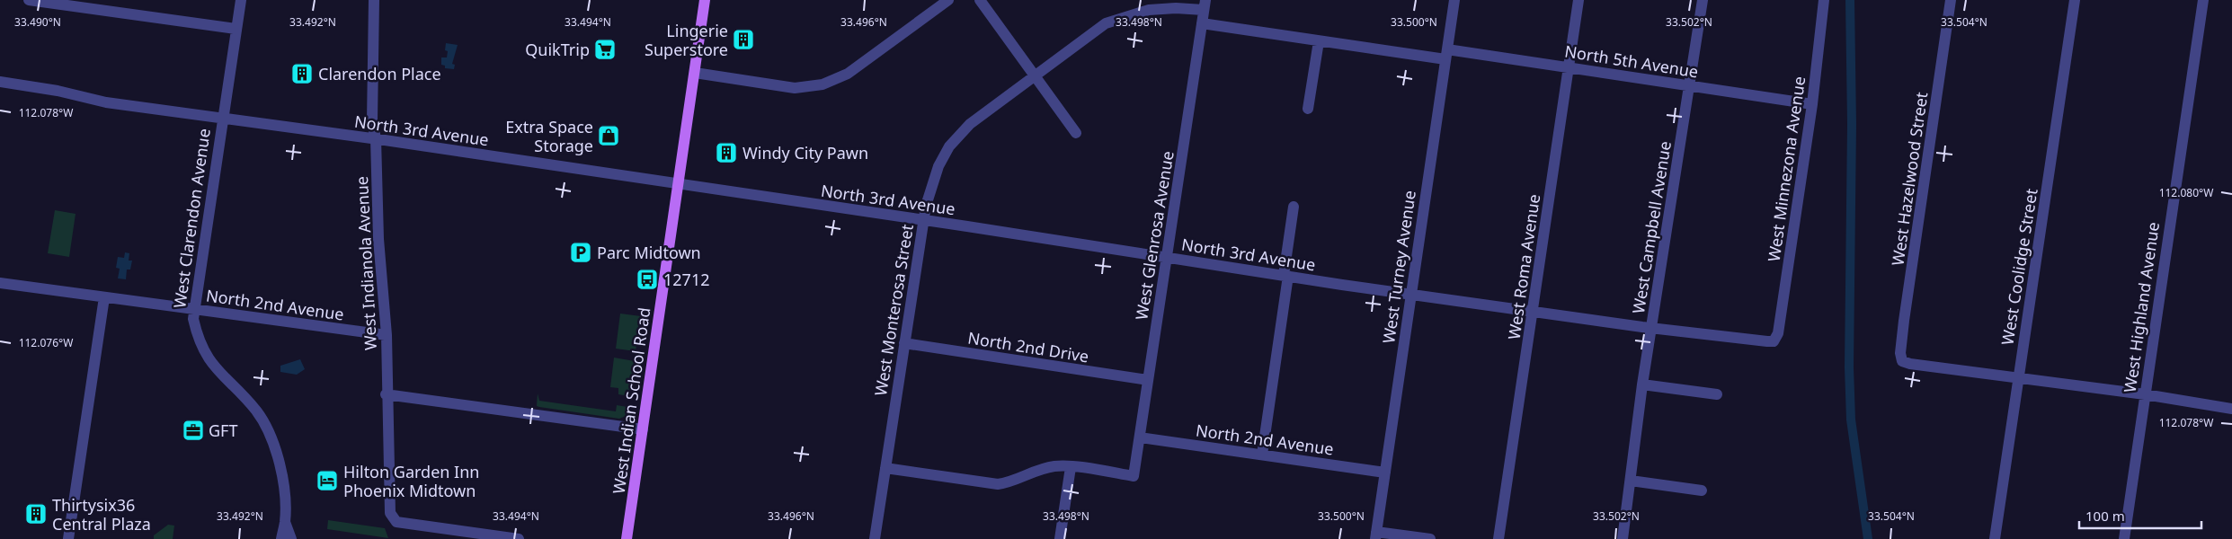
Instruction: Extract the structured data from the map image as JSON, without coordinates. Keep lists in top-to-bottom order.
{
  "streets": {
    "main road": ["West Indian School Road"],
    "street": [
      "North 5th Avenue",
      "North 3rd Avenue",
      "West Minnezona Avenue",
      "West Hazelwood Street",
      "West Clarendon Avenue",
      "West Campbell Avenue",
      "West Glenrosa Avenue",
      "West Indianola Avenue",
      "West Turney Avenue",
      "West Roma Avenue",
      "West Coolidge Street",
      "North 2nd Avenue",
      "West Highland Avenue",
      "West Monterosa Street",
      "North 2nd Drive"
    ]
  },
  "crossings": [
    ["North 5th Avenue", "West Minnezona Avenue"],
    ["North 5th Avenue", "West Campbell Avenue"],
    ["North 5th Avenue", "West Glenrosa Avenue"],
    ["North 5th Avenue", "West Turney Avenue"],
    ["North 5th Avenue", "West Roma Avenue"],
    ["North 3rd Avenue", "West Minnezona Avenue"],
    ["North 3rd Avenue", "West Clarendon Avenue"],
    ["North 3rd Avenue", "West Campbell Avenue"],
    ["North 3rd Avenue", "West Glenrosa Avenue"],
    ["North 3rd Avenue", "West Indianola Avenue"],
    ["North 3rd Avenue", "West Turney Avenue"],
    ["North 3rd Avenue", "West Roma Avenue"],
    ["North 3rd Avenue", "West Monterosa Street"],
    ["North 3rd Avenue", "West Indian School Road"],
    ["West Hazelwood Street", "West Coolidge Street"],
    ["West Clarendon Avenue", "North 2nd Avenue"],
    ["West Glenrosa Avenue", "North 2nd Avenue"],
    ["West Glenrosa Avenue", "West Monterosa Street"],
    ["West Glenrosa Avenue", "North 2nd Drive"],
    ["West Indianola Avenue", "North 2nd Avenue"],
    ["West Turney Avenue", "North 2nd Avenue"],
    ["West Monterosa Street", "North 2nd Drive"]
  ],
  "places": {
    "building": [
      "Lingerie Superstore",
      "Clarendon Place",
      "Windy City Pawn",
      "Thirtysix36 Central Plaza"
    ],
    "supermarket": ["QuikTrip"],
    "shop": ["Extra Space Storage"],
    "parking": ["Parc Midtown"],
    "bus stop": ["12712"],
    "office": ["GFT"],
    "hotel": ["Hilton Garden Inn Phoenix Midtown"]
  },
  "scale_bar": "100 m",
  "coordinates": [
    "33.490°N",
    "33.492°N",
    "33.494°N",
    "33.496°N",
    "33.498°N",
    "33.500°N",
    "33.502°N",
    "33.504°N",
    "112.078°W",
    "112.080°W",
    "112.076°W"
  ]
}
